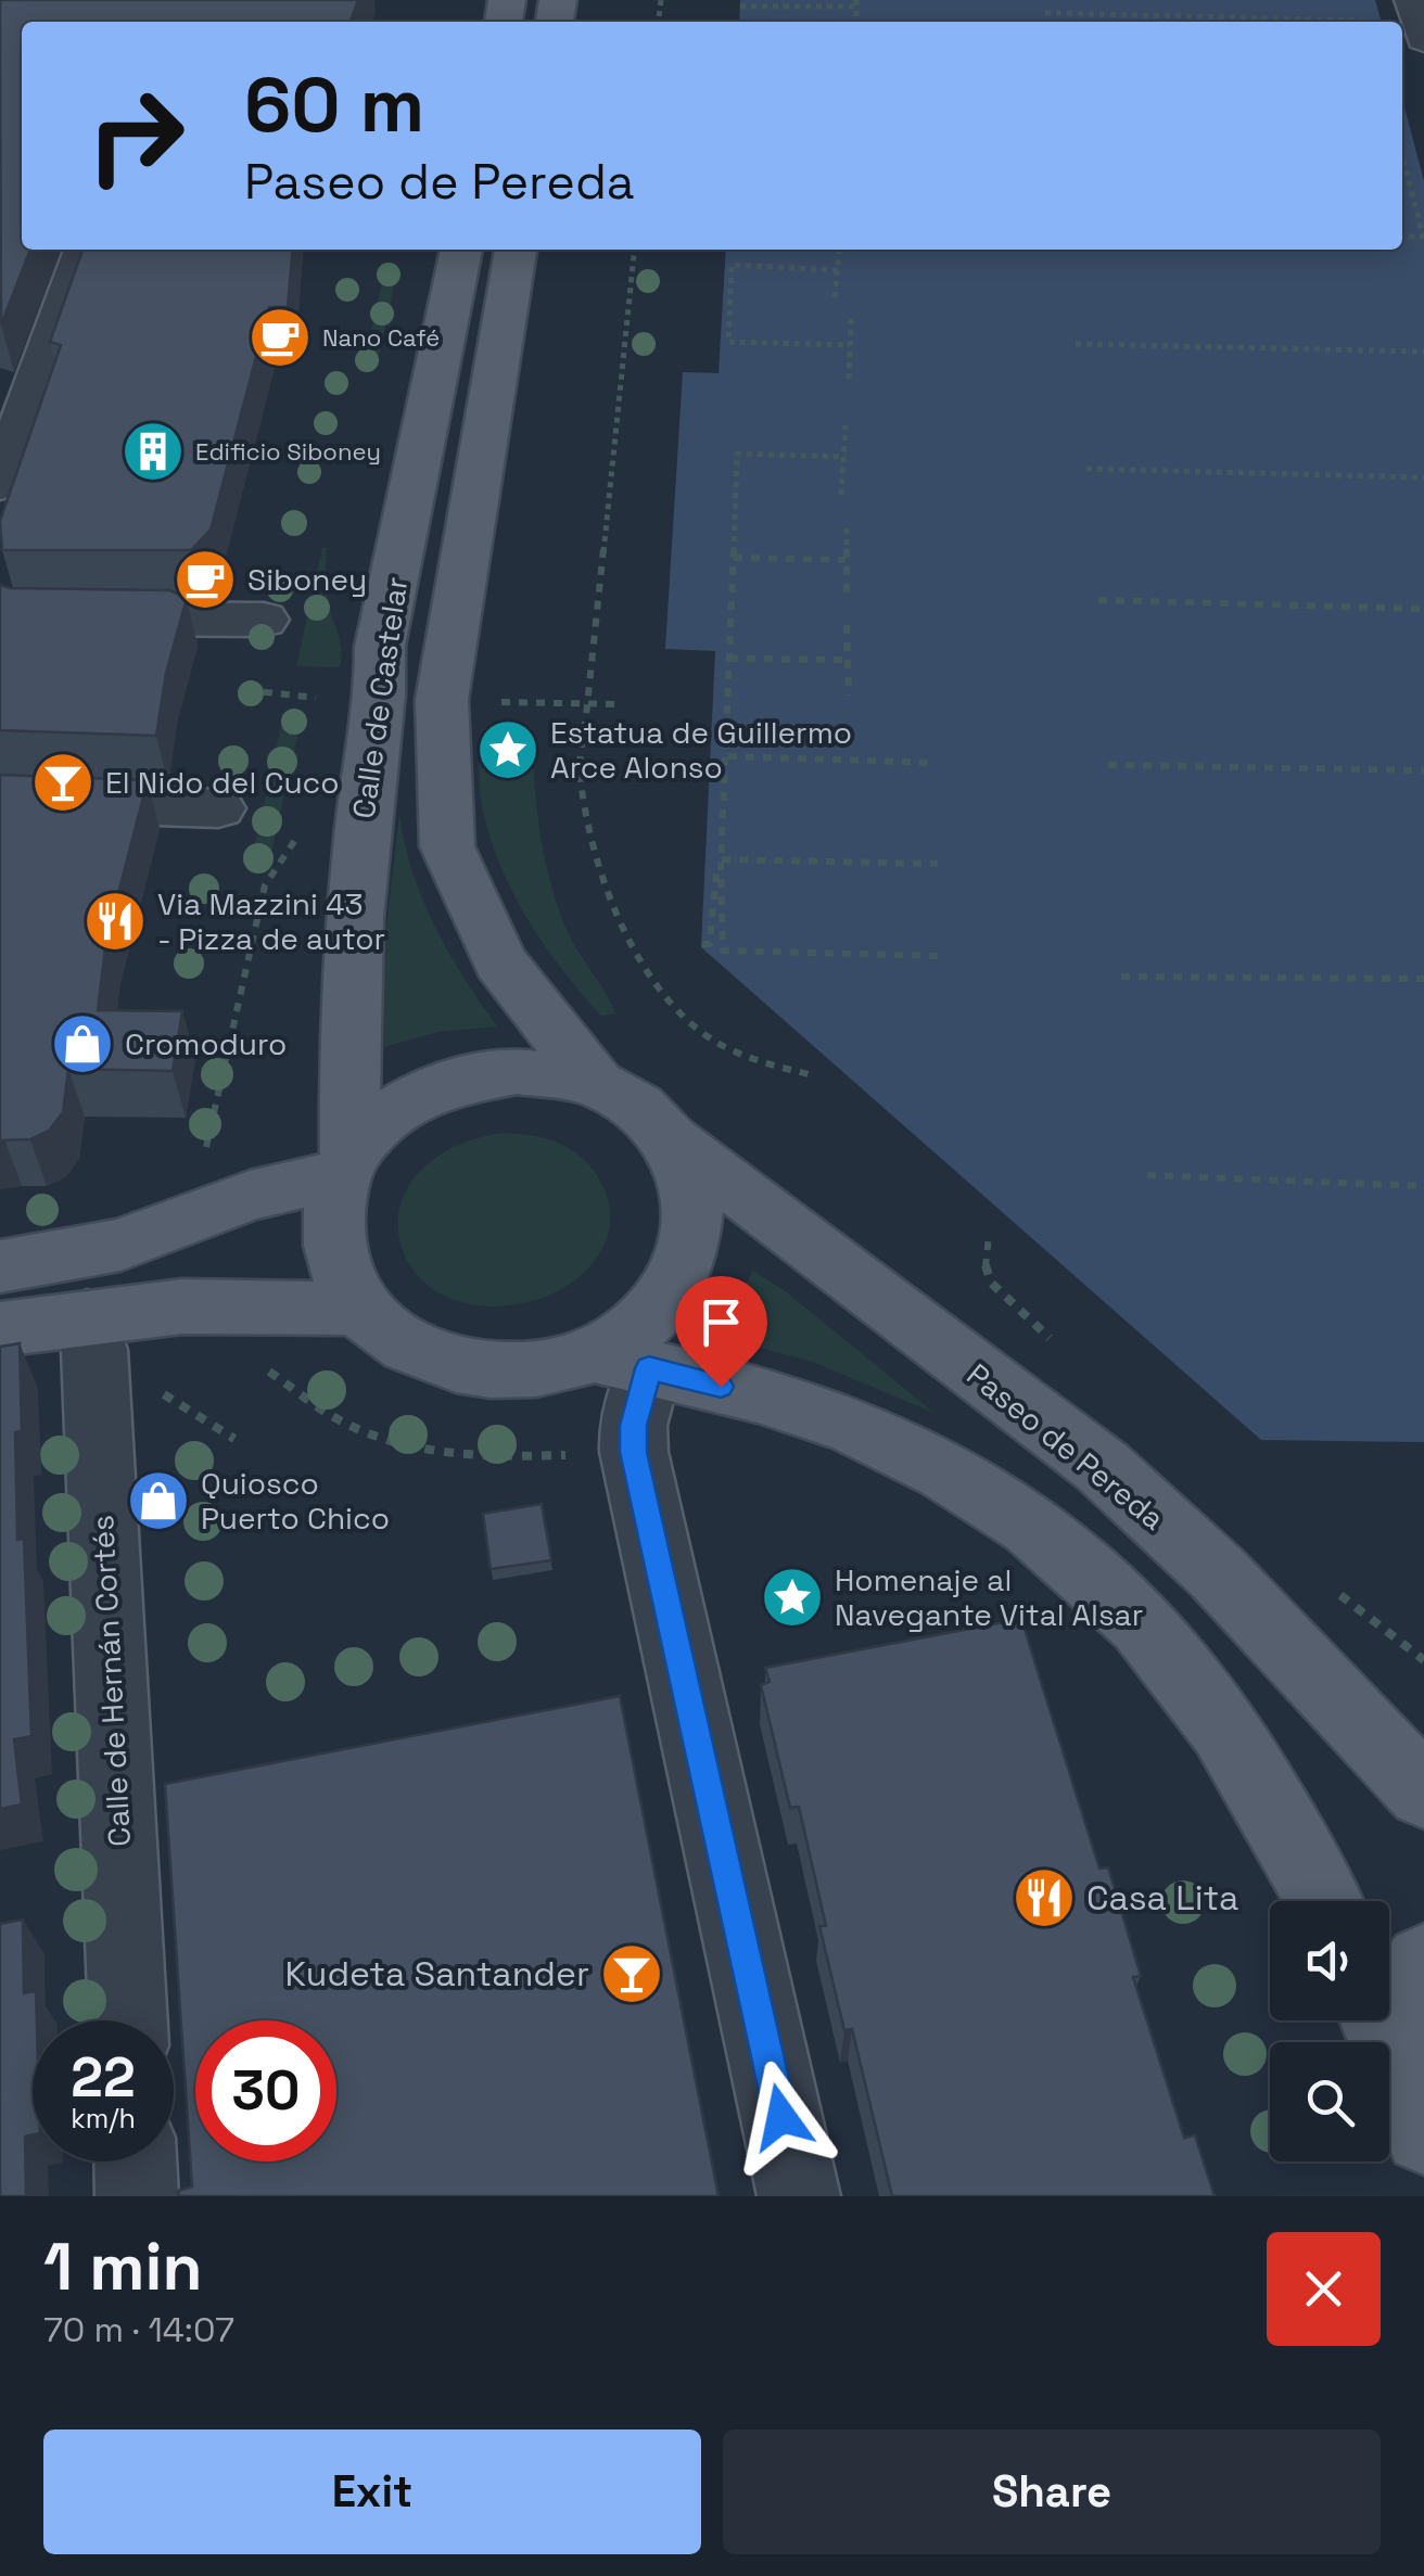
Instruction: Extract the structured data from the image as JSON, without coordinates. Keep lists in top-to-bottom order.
{
  "streets": {
    "main road": ["Calle de Castelar", "Paseo de Pereda"],
    "street": ["Calle de Hernán Cortés"]
  },
  "crossings": [
    ["Calle de Castelar", "Paseo de Pereda"]
  ],
  "places": {
    "cafe": ["Nano Café", "Siboney"],
    "building": ["Edificio Siboney"],
    "place": ["Estatua de Guillermo Arce Alonso", "Homenaje al Navegante Vital Alsar"],
    "bar": ["El Nido del Cuco", "Kudeta Santander"],
    "restaurant": ["Via Mazzini 43 - Pizza de autor", "Casa Lita"],
    "shop": ["Cromoduro", "Quiosco Puerto Chico"]
  },
  "page": {
    "turn": ["60 m", "Paseo de Pereda"],
    "speed": "22 km/h",
    "limit": "30",
    "heading": ["1 min", "70 m · 14:07"],
    "buttons": ["Exit", "Share"]
  }
}
